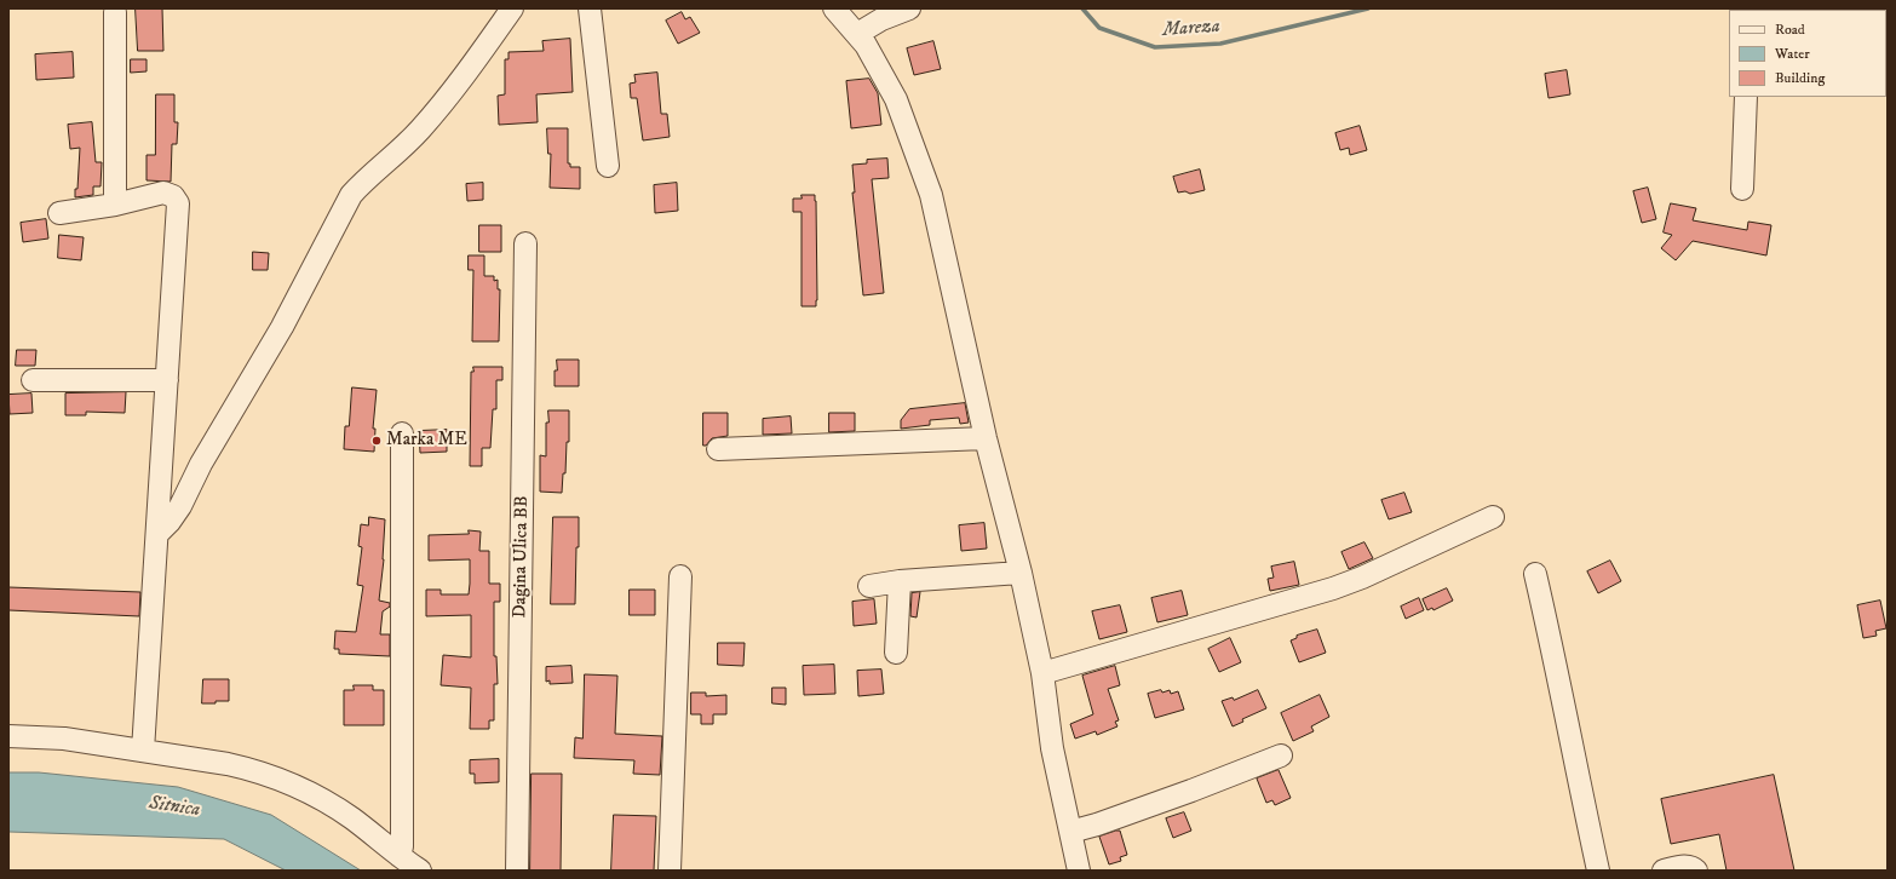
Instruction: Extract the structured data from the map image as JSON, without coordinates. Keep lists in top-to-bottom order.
{
  "streets": {
    "street": ["Dagina Ulica BB"]
  },
  "water": ["Mareza", "Sitnica"],
  "places": ["Marka ME"],
  "legend": ["Road", "Water", "Building"]
}
